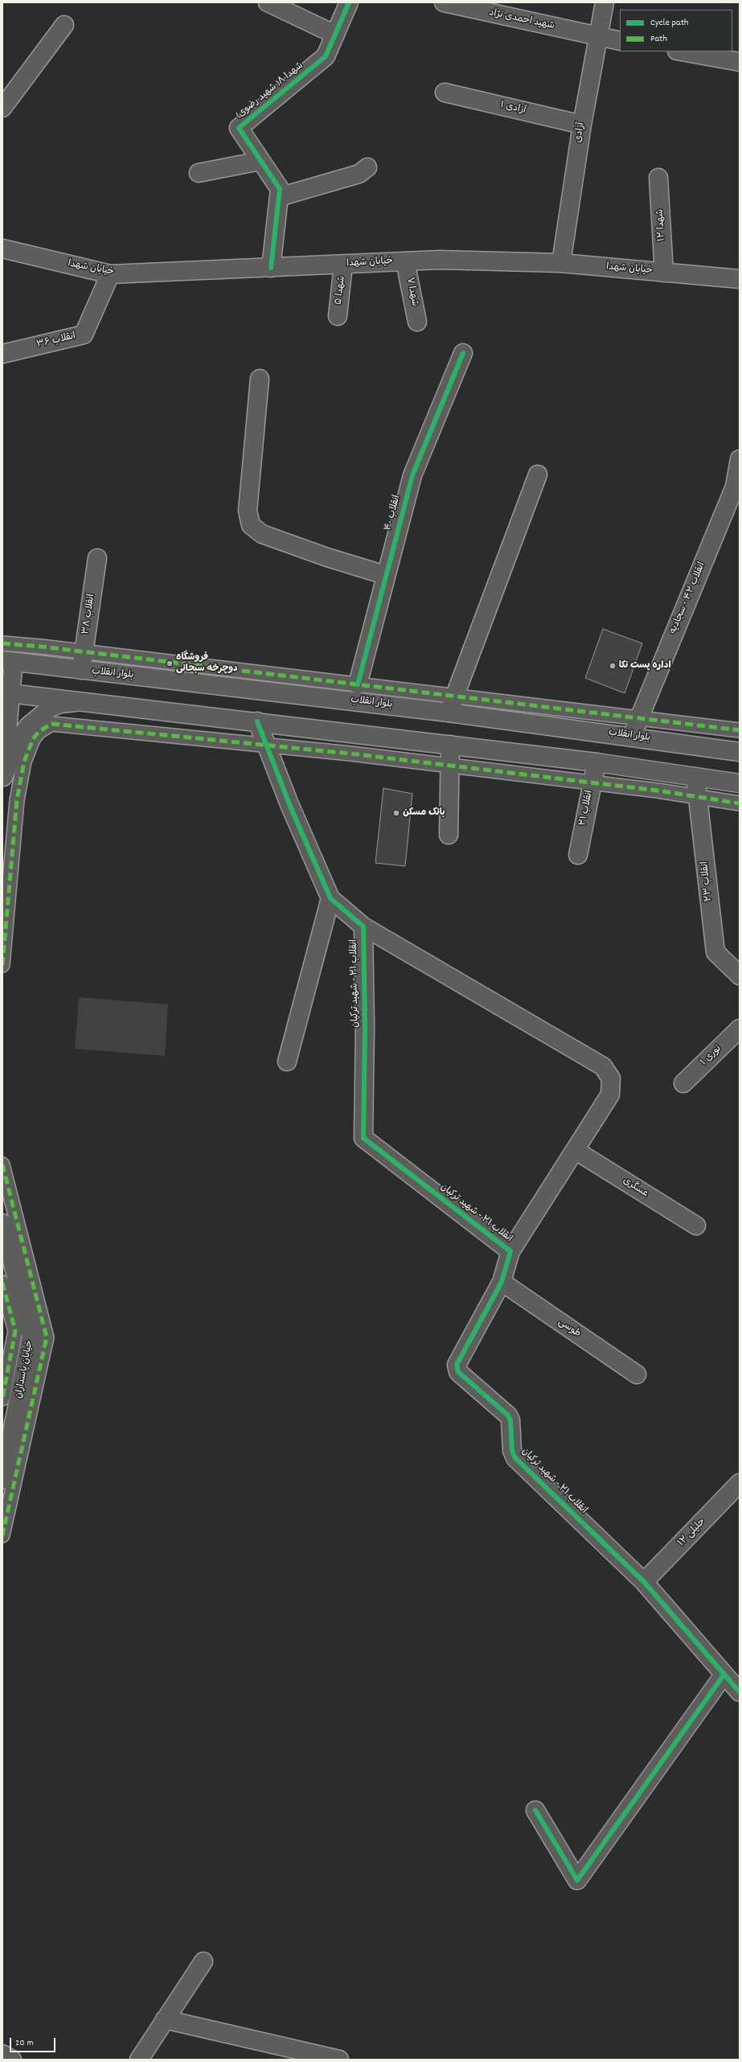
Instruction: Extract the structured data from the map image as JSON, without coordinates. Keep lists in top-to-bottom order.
{
  "streets": {
    "street": [
      "شهید احمدی نژاد",
      "شهدا ۸( شهید رضوی)",
      "آزادی ۱",
      "آزادی",
      "شهدا ۱۲",
      "خیابان شهدا",
      "شهدا ۵",
      "شهدا ۷",
      "انقلاب ۳۶",
      "انقلاب ۴۰",
      "انقلاب ۴۲ - سجادیه",
      "انقلاب ۳۸",
      "بلوار انقلاب",
      "انقلاب ۲۱",
      "انقلاب ۲۳",
      "انقلاب ۲۱ - شهید ترکیان",
      "نوری ۱",
      "عسگری",
      "طوسی",
      "خیابان پاسداران",
      "حلیلی ۱۲"
    ]
  },
  "crossings": [
    ["شهید احمدی نژاد", "آزادی"],
    ["شهدا ۸( شهید رضوی)", "خیابان شهدا"],
    ["آزادی ۱", "آزادی"],
    ["آزادی", "خیابان شهدا"],
    ["شهدا ۱۲", "خیابان شهدا"],
    ["خیابان شهدا", "شهدا ۵"],
    ["خیابان شهدا", "شهدا ۷"],
    ["خیابان شهدا", "انقلاب ۳۶"],
    ["انقلاب ۴۲ - سجادیه", "بلوار انقلاب"],
    ["انقلاب ۳۸", "بلوار انقلاب"],
    ["انقلاب ۲۱ - شهید ترکیان", "طوسی"],
    ["انقلاب ۲۱ - شهید ترکیان", "حلیلی ۱۲"]
  ],
  "places": ["فروشگاه دوچرخه سبحانی", "اداره پست نکا", "بانک مسکن"],
  "legend": ["Cycle path", "Path"],
  "scale_bar": "20 m"
}
